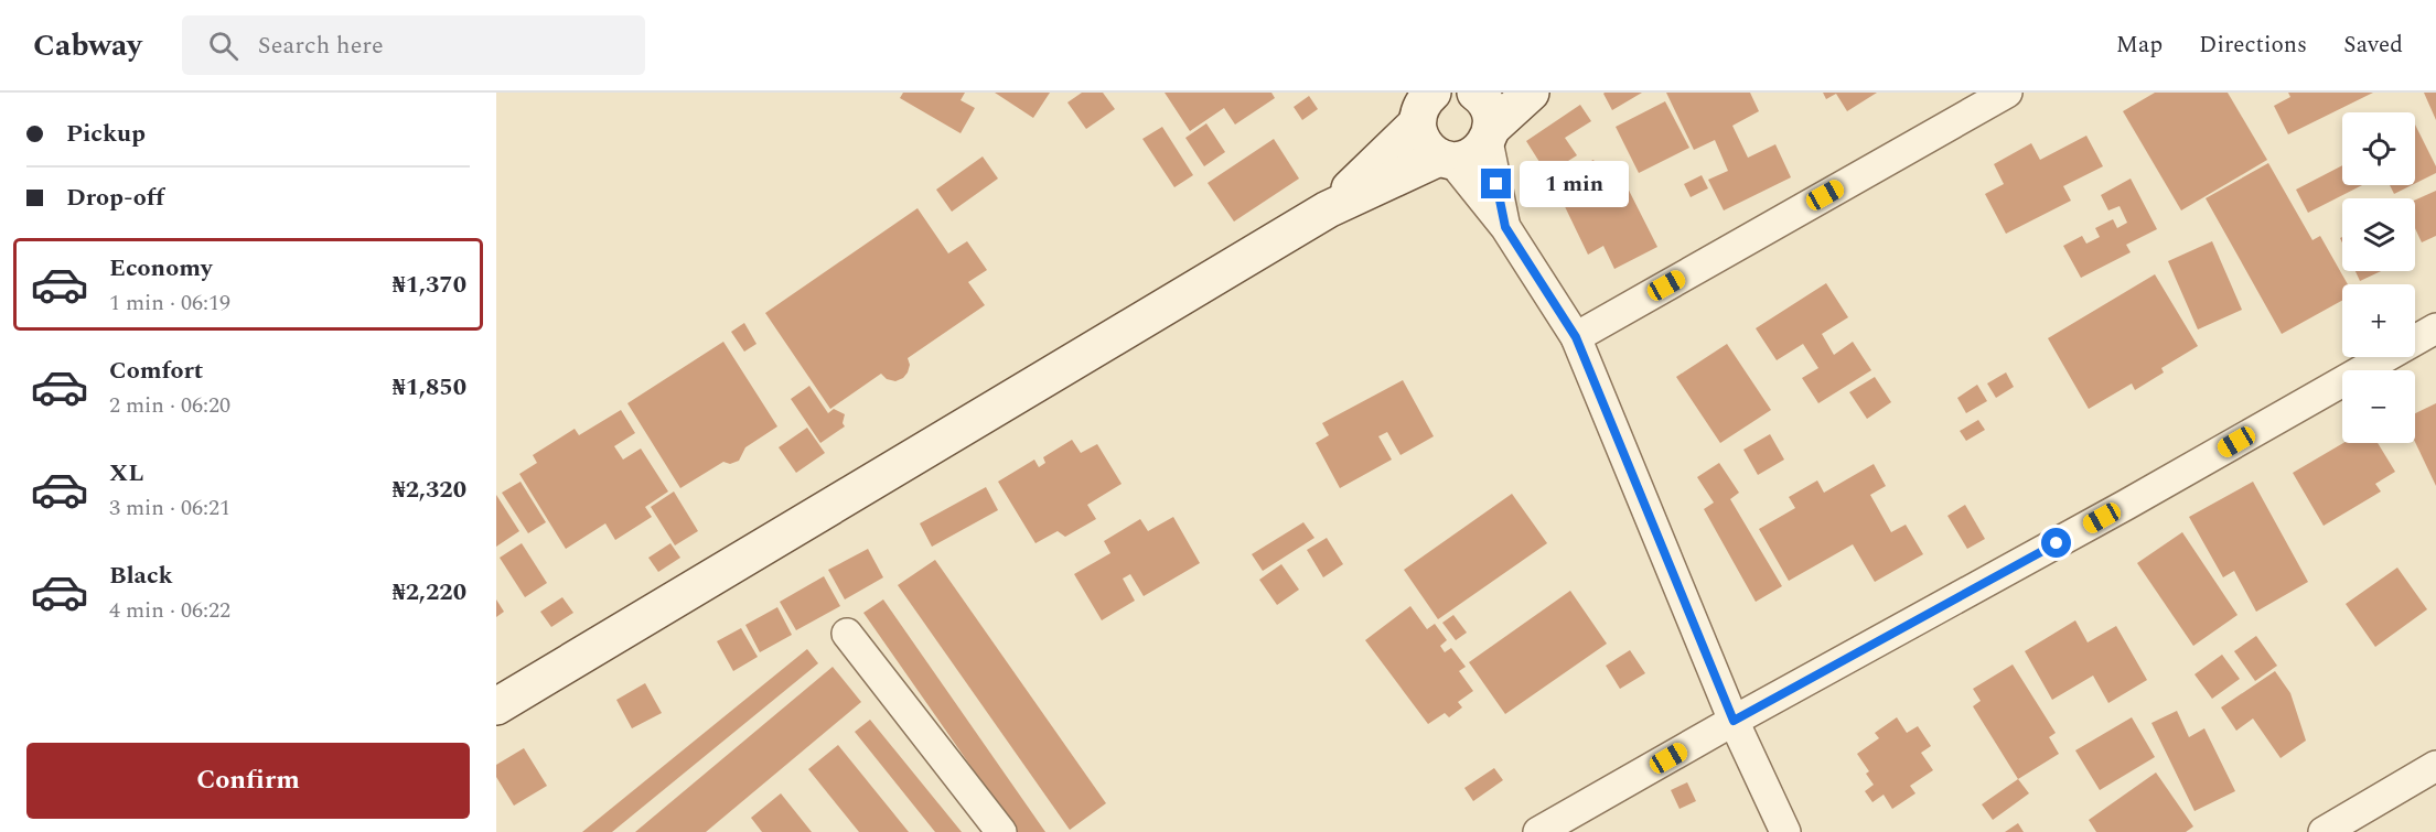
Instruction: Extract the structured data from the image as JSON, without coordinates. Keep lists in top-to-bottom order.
{
  "page": {
    "header": "Cabway",
    "search": "Search here",
    "nav": ["Map", "Directions", "Saved"],
    "banner": ["Pickup", "Drop-off"],
    "map_buttons": ["+", "−"],
    "bubble": "1 min",
    "list": [
      {
        "name": "Economy",
        "note": "1 min · 06:19",
        "value": "₦1,370"
      },
      {
        "name": "Comfort",
        "note": "2 min · 06:20",
        "value": "₦1,850"
      },
      {
        "name": "XL",
        "note": "3 min · 06:21",
        "value": "₦2,320"
      },
      {
        "name": "Black",
        "note": "4 min · 06:22",
        "value": "₦2,220"
      }
    ],
    "buttons": "Confirm"
  }
}
